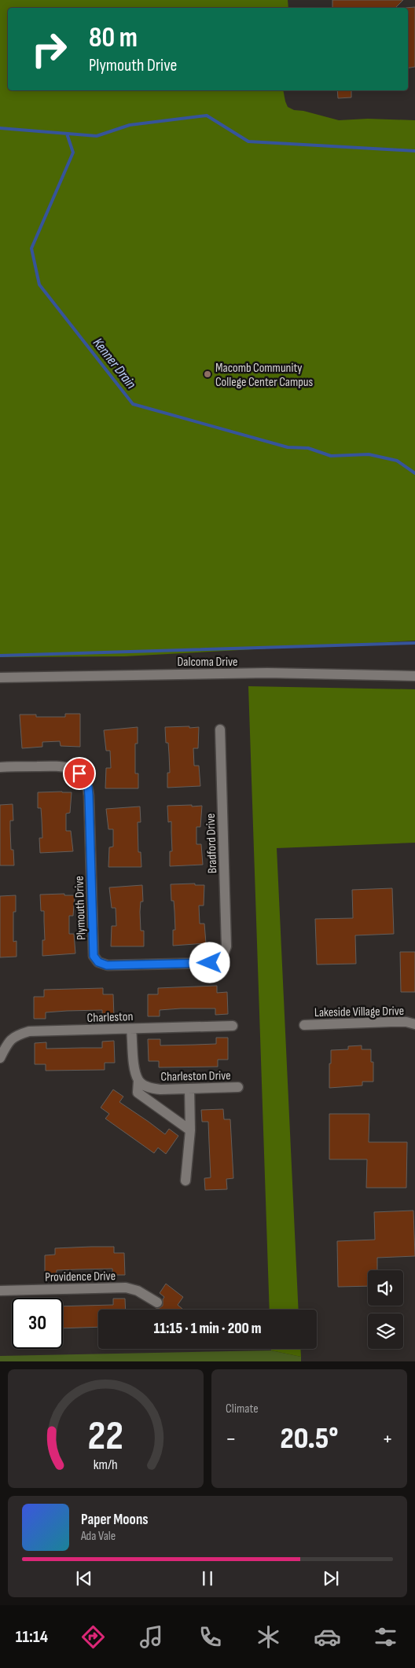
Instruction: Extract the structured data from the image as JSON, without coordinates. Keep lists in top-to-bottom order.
{
  "streets": {
    "street": [
      "Dalcoma Drive",
      "Bradford Drive",
      "Plymouth Drive",
      "Lakeside Village Drive",
      "Charleston",
      "Charleston Drive",
      "Providence Drive"
    ]
  },
  "crossings": [
    ["Bradford Drive", "Plymouth Drive"]
  ],
  "water": ["Kenner Drain"],
  "places": ["Macomb Community College Center Campus"],
  "page": {
    "turn": ["80 m", "Plymouth Drive"],
    "limit": "30",
    "trip": "11:15 · 1 min · 200 m",
    "tile": "Climate",
    "heat": ["−", "20.5°", "+"],
    "song": ["Paper Moons", "Ada Vale"],
    "tabs": "11:14",
    "gauge": ["22", "km/h"]
  }
}
